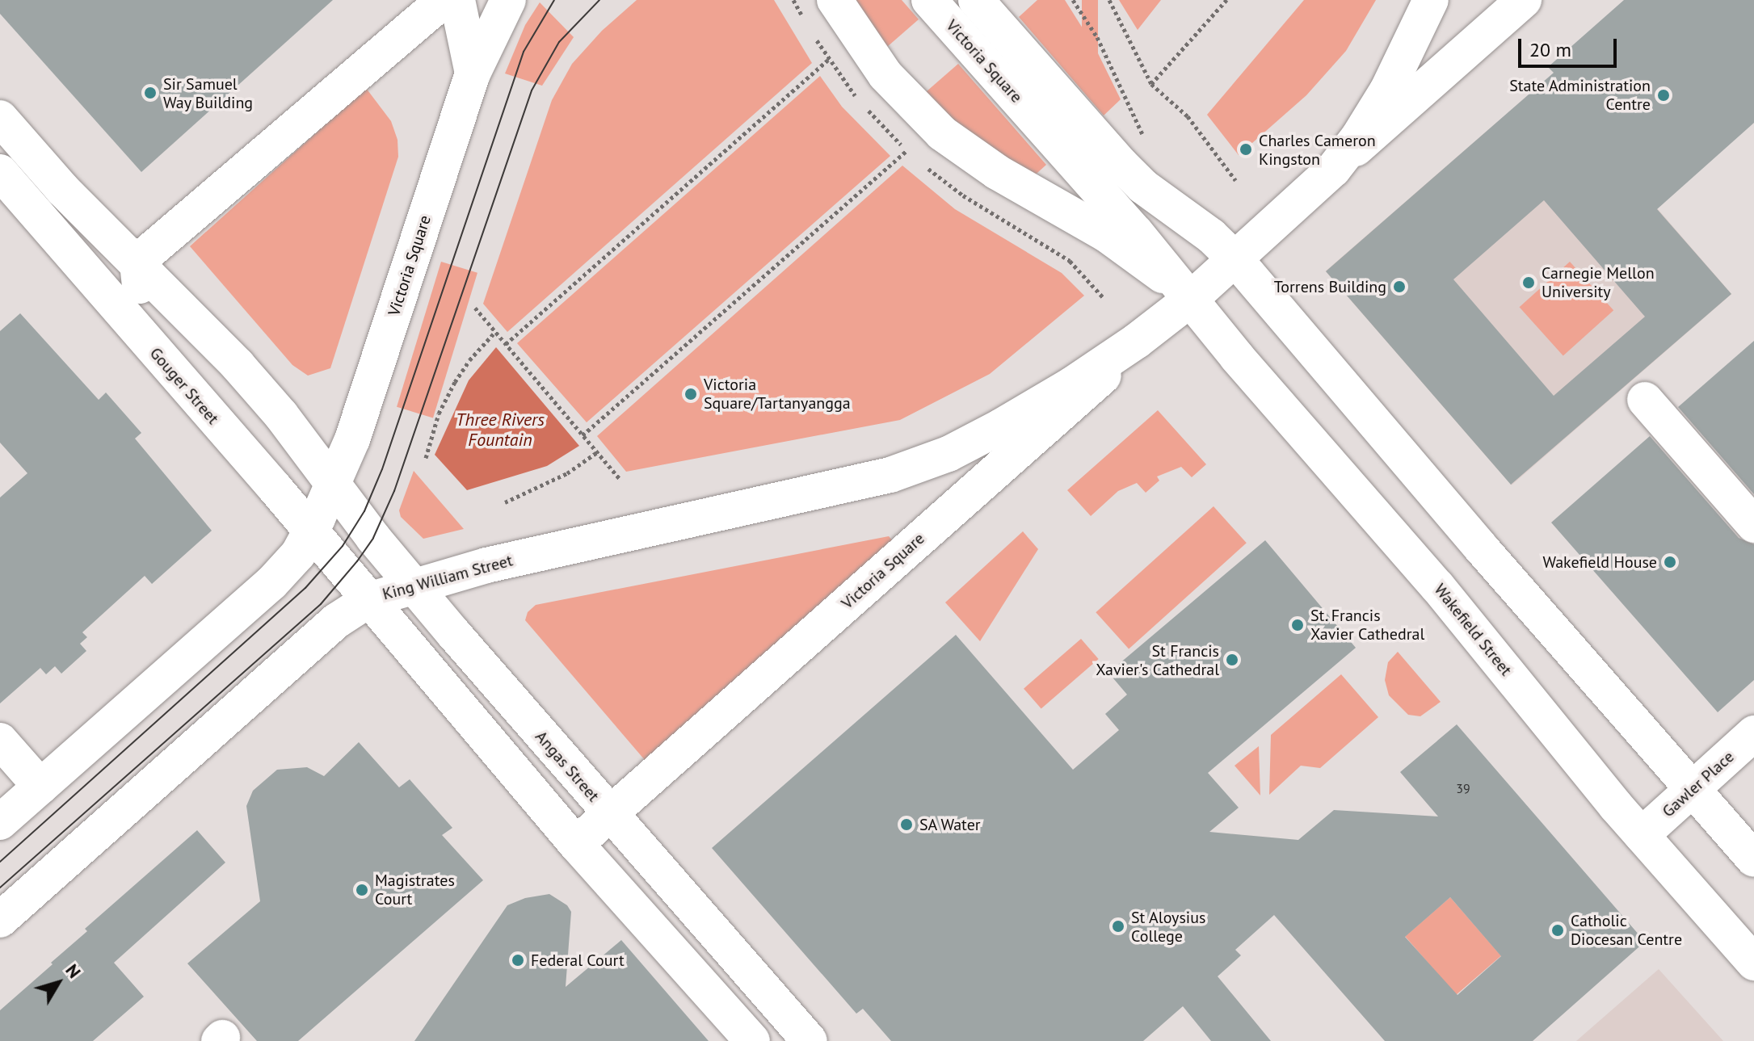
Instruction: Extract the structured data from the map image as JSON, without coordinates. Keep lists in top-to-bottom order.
{
  "streets": {
    "main road": [
      "Victoria Square",
      "Gouger Street",
      "King William Street",
      "Wakefield Street",
      "Angas Street",
      "Gawler Place"
    ]
  },
  "crossings": [
    ["Victoria Square", "Gouger Street"],
    ["Victoria Square", "King William Street"],
    ["Victoria Square", "Wakefield Street"],
    ["Victoria Square", "Angas Street"],
    ["Gouger Street", "King William Street"],
    ["King William Street", "Angas Street"],
    ["Wakefield Street", "Gawler Place"]
  ],
  "water": ["Three Rivers Fountain"],
  "places": [
    "Sir Samuel Way Building",
    "State Administration Centre",
    "Charles Cameron Kingston",
    "Carnegie Mellon University",
    "Torrens Building",
    "Victoria Square/Tartanyangga",
    "Wakefield House",
    "St. Francis Xavier Cathedral",
    "St Francis Xavier's Cathedral",
    "SA Water",
    "Magistrates Court",
    "St Aloysius College",
    "Catholic Diocesan Centre",
    "Federal Court"
  ],
  "house_numbers": ["39"],
  "scale_bar": "20 m",
  "north": "top right"
}
